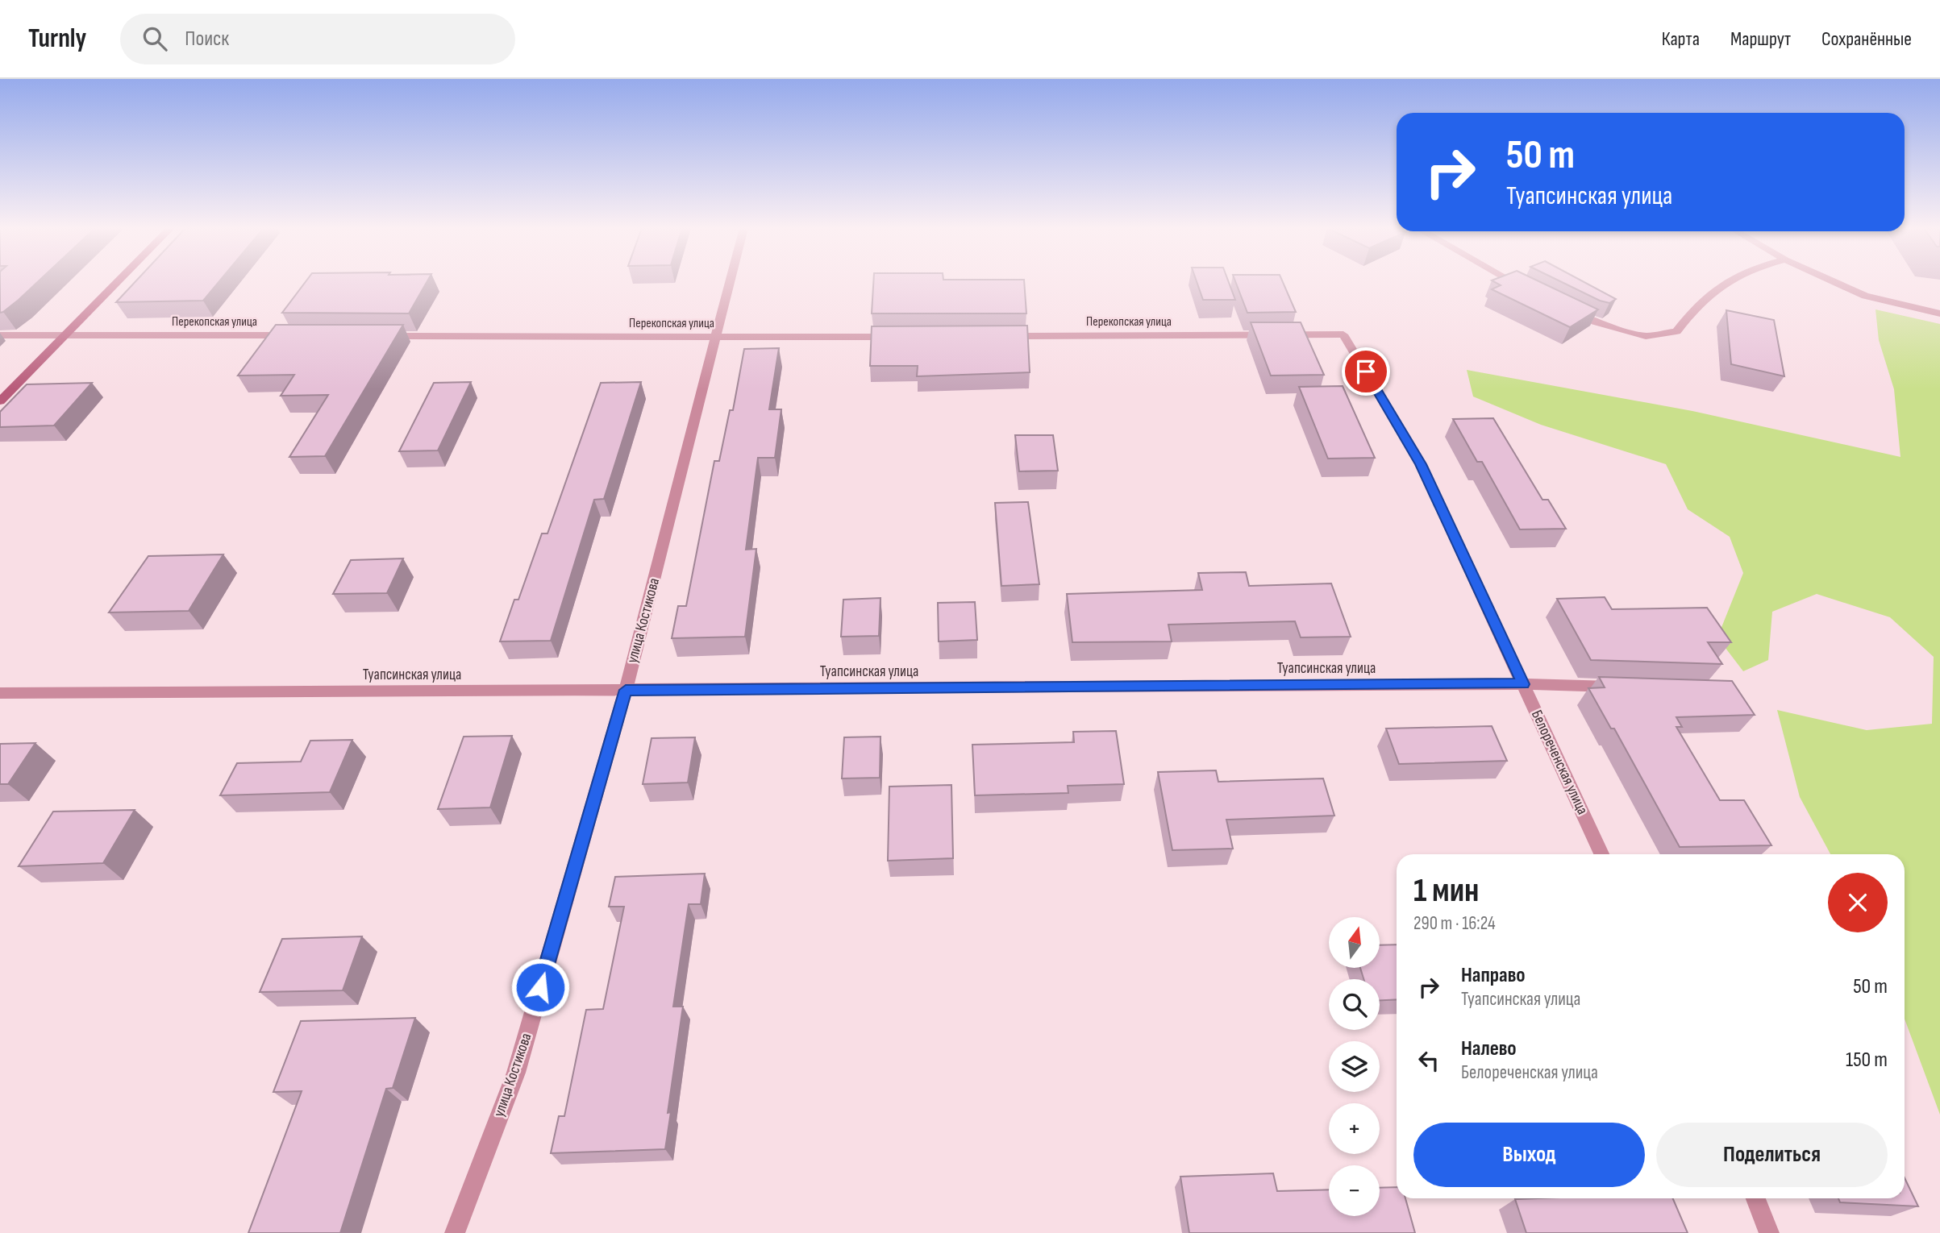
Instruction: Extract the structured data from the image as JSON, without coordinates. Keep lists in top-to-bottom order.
{
  "streets": {
    "street": [
      "Перекопская улица",
      "улица Костикова",
      "Туапсинская улица",
      "Белореченская улица"
    ]
  },
  "crossings": [
    ["Перекопская улица", "улица Костикова"],
    ["Перекопская улица", "Белореченская улица"],
    ["улица Костикова", "Туапсинская улица"],
    ["Туапсинская улица", "Белореченская улица"]
  ],
  "north": "top",
  "page": {
    "header": "Turnly",
    "search": "Поиск",
    "nav": ["Карта", "Маршрут", "Сохранённые"],
    "turn": ["50 m", "Туапсинская улица"],
    "heading": ["1 мин", "290 m · 16:24"],
    "map_buttons": ["+", "−"],
    "list": [
      {
        "name": "Направо",
        "note": "Туапсинская улица",
        "value": "50 m"
      },
      {
        "name": "Налево",
        "note": "Белореченская улица",
        "value": "150 m"
      }
    ],
    "buttons": ["Выход", "Поделиться"]
  }
}
